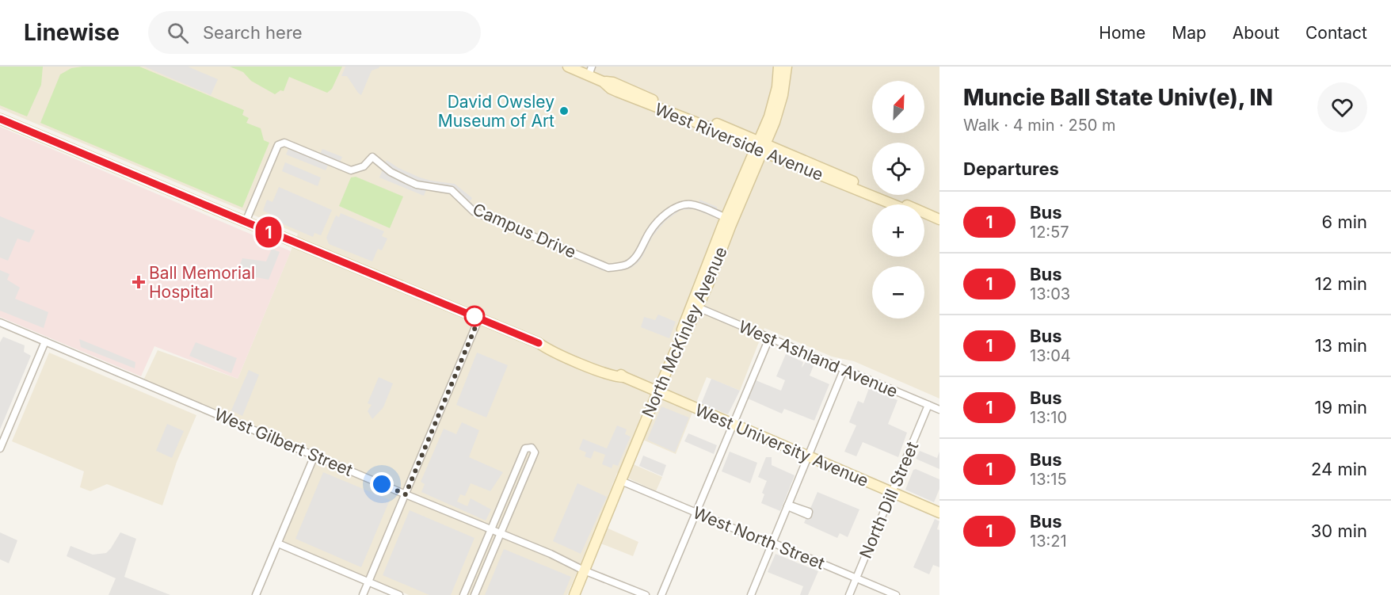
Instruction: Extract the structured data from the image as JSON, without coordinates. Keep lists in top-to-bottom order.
{
  "streets": {
    "street": [
      "West Riverside Avenue",
      "Campus Drive",
      "North McKinley Avenue",
      "West Ashland Avenue",
      "West Gilbert Street",
      "West University Avenue",
      "North Dill Street",
      "West North Street"
    ]
  },
  "crossings": [
    ["West Riverside Avenue", "North McKinley Avenue"],
    ["Campus Drive", "North McKinley Avenue"],
    ["Campus Drive", "West University Avenue"],
    ["North McKinley Avenue", "West Ashland Avenue"],
    ["North McKinley Avenue", "West Gilbert Street"],
    ["North McKinley Avenue", "West University Avenue"],
    ["North McKinley Avenue", "West North Street"],
    ["West Ashland Avenue", "North Dill Street"],
    ["West University Avenue", "North Dill Street"],
    ["North Dill Street", "West North Street"]
  ],
  "places": {
    "other": ["David Owsley Museum of Art"],
    "health": ["Ball Memorial Hospital"]
  },
  "lines": ["bus line 1"],
  "north": "top right",
  "page": {
    "header": "Linewise",
    "search": "Search here",
    "nav": [
      "Home",
      "Map",
      "About",
      "Contact"
    ],
    "on_map": "1",
    "heading": [
      ["Muncie Ball State Univ(e), IN", "Walk · 4 min · 250 m"],
      "Departures"
    ],
    "map_buttons": ["+", "−"],
    "list": [
      {
        "mark": "1",
        "name": "Bus",
        "note": "12:57",
        "value": "6 min"
      },
      {
        "mark": "1",
        "name": "Bus",
        "note": "13:03",
        "value": "12 min"
      },
      {
        "mark": "1",
        "name": "Bus",
        "note": "13:04",
        "value": "13 min"
      },
      {
        "mark": "1",
        "name": "Bus",
        "note": "13:10",
        "value": "19 min"
      },
      {
        "mark": "1",
        "name": "Bus",
        "note": "13:15",
        "value": "24 min"
      },
      {
        "mark": "1",
        "name": "Bus",
        "note": "13:21",
        "value": "30 min"
      }
    ]
  }
}
